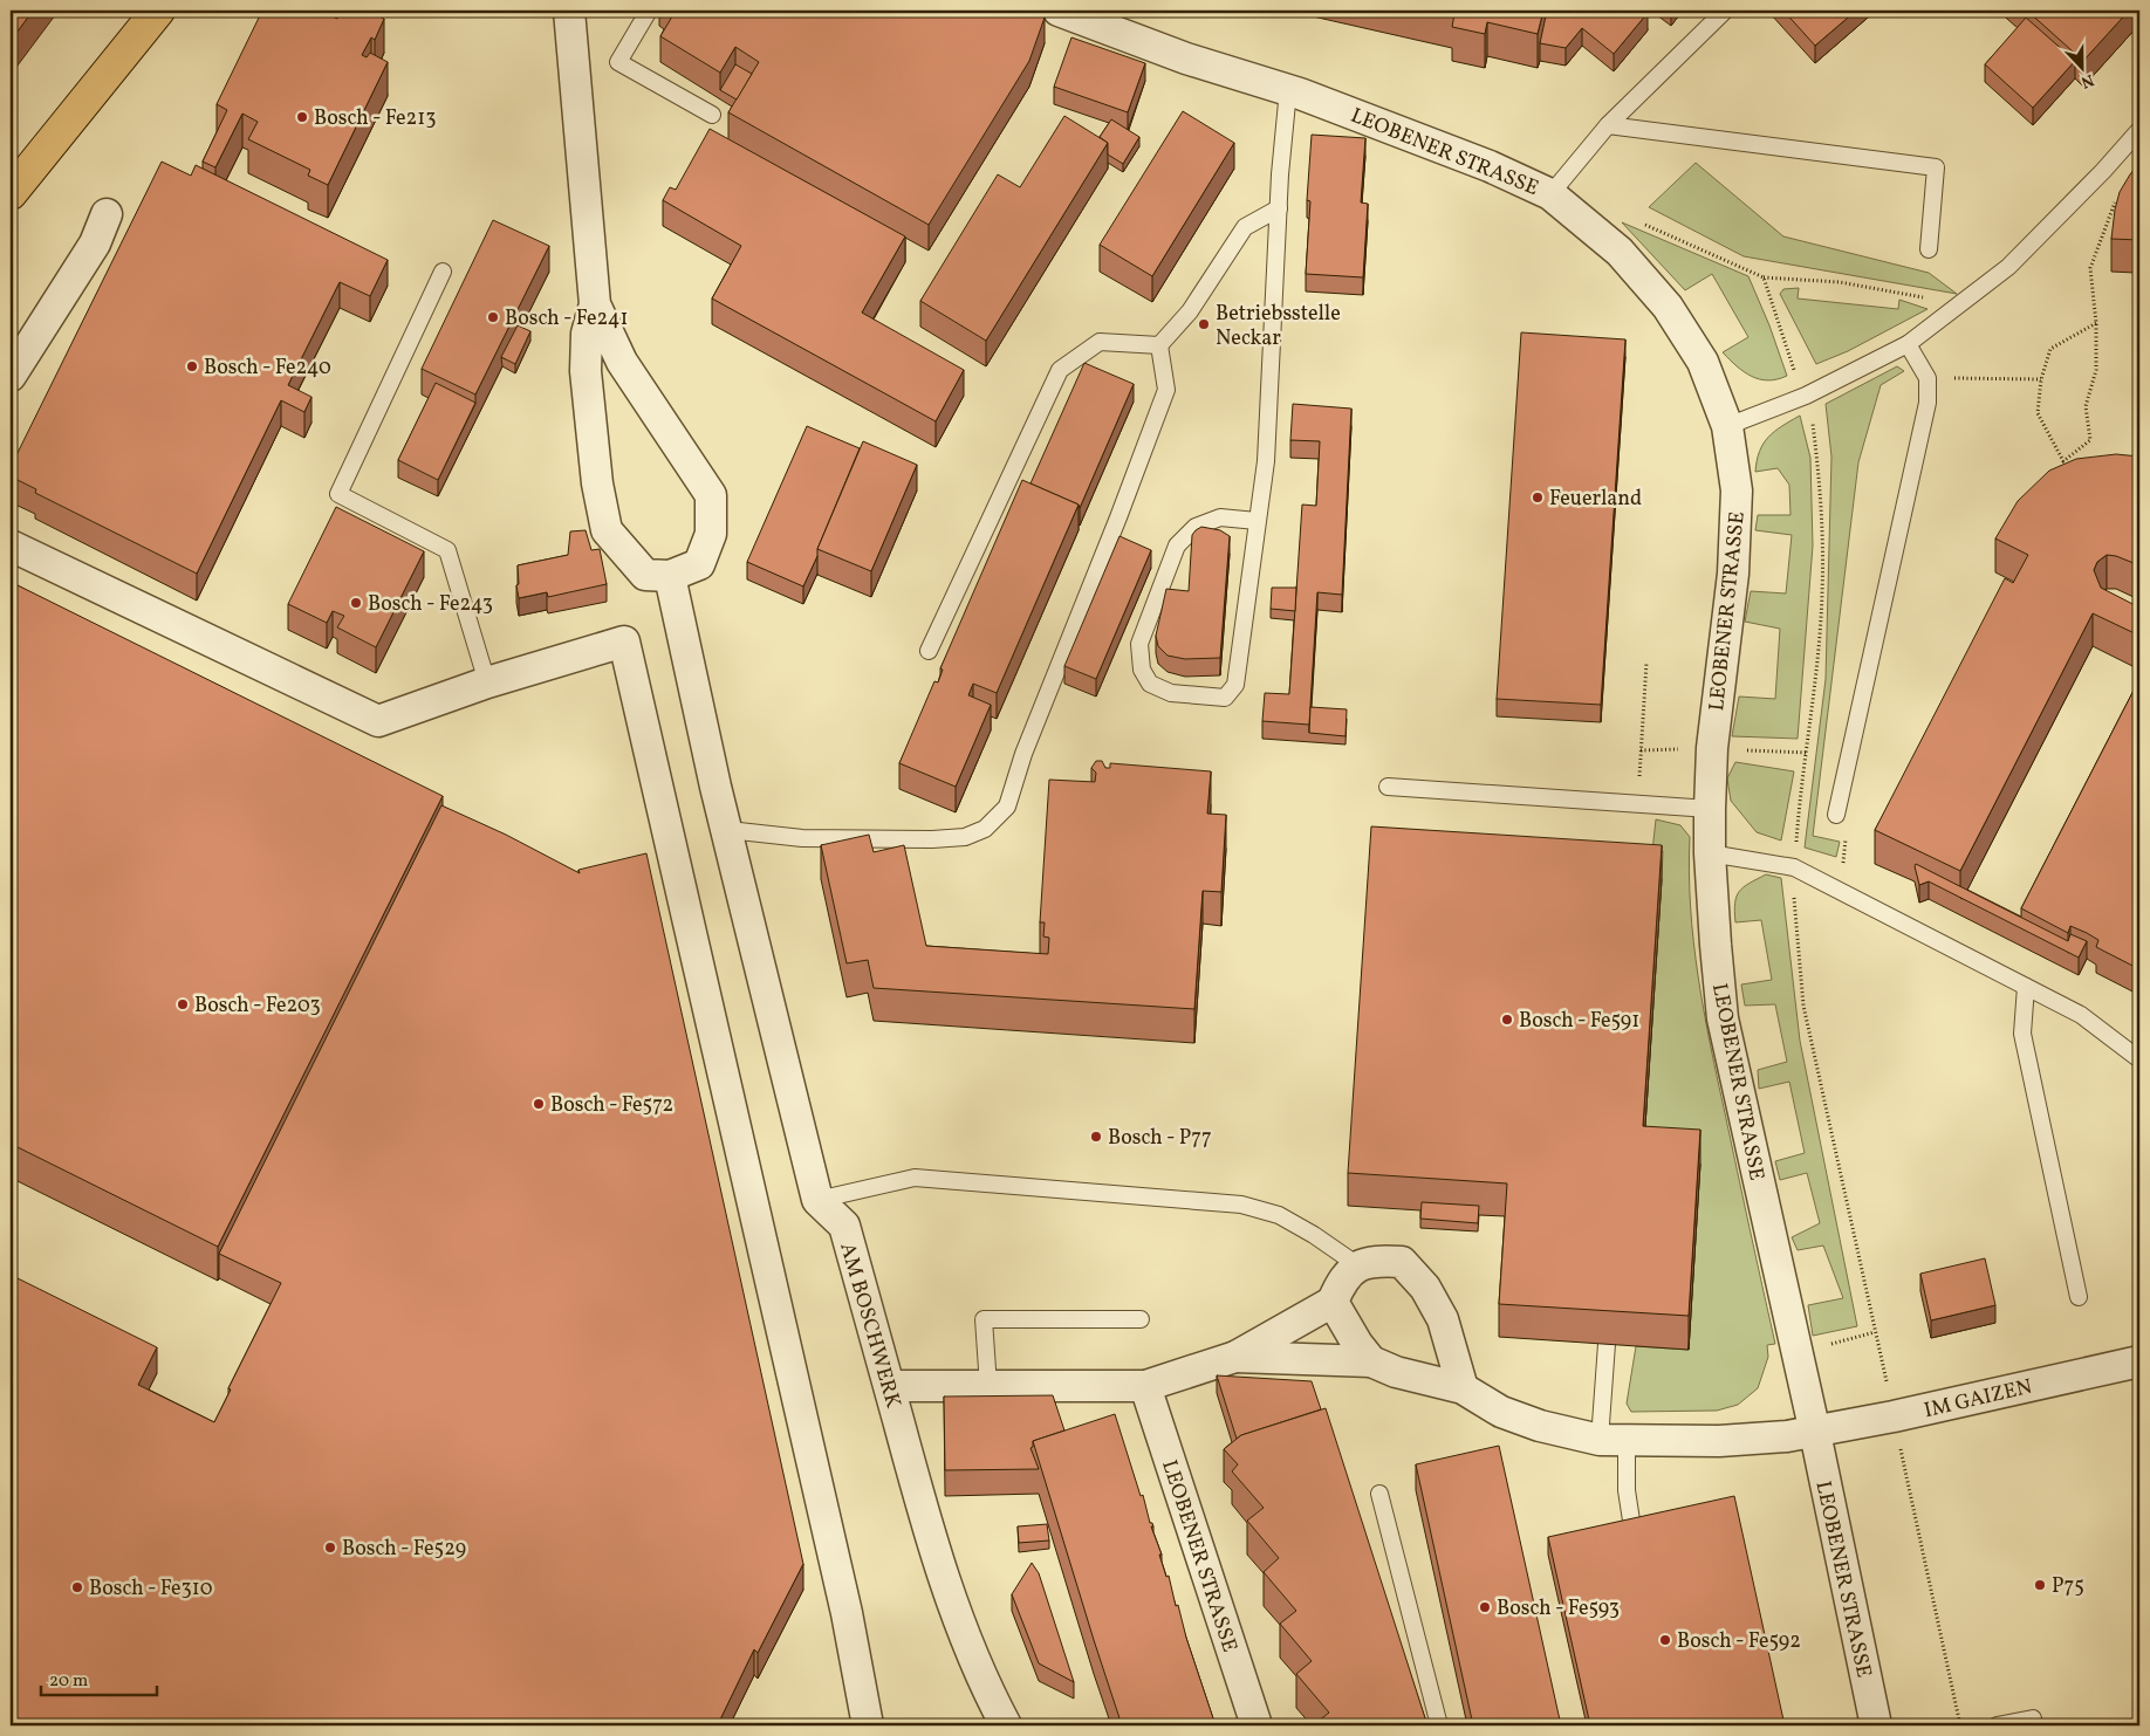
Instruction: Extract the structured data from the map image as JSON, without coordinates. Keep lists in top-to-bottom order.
{
  "streets": {
    "street": ["LEOBENER STRASSE", "AM BOSCHWERK", "IM GAIZEN"]
  },
  "crossings": [
    ["LEOBENER STRASSE", "IM GAIZEN"]
  ],
  "places": [
    "Bosch - Fe213",
    "Bosch - Fe241",
    "Betriebsstelle Neckar",
    "Bosch - Fe240",
    "Feuerland",
    "Bosch - Fe243",
    "Bosch - Fe203",
    "Bosch - Fe591",
    "Bosch - Fe572",
    "Bosch - P77",
    "Bosch - Fe529",
    "P75",
    "Bosch - Fe310",
    "Bosch - Fe593",
    "Bosch - Fe592"
  ],
  "scale_bar": "20 m",
  "north": "bottom"
}
